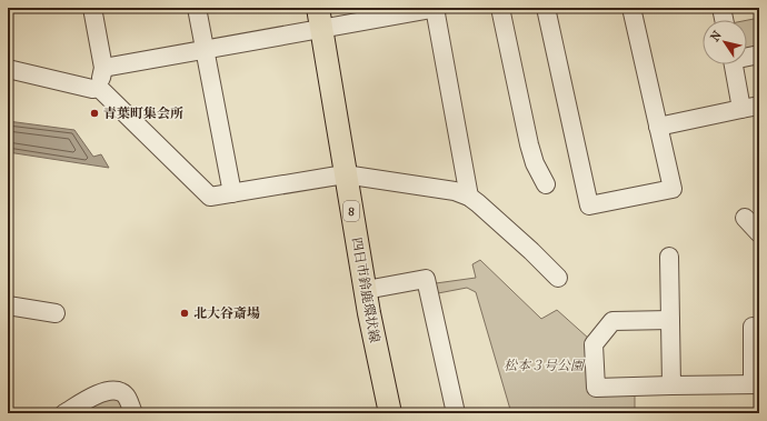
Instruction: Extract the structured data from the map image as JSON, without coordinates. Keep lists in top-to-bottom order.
{
  "streets": {
    "main road": ["8", "四日市鈴鹿環状線"]
  },
  "parks": ["松本３号公園"],
  "places": ["青葉町集会所", "北大谷斎場"],
  "north": "top left"
}
